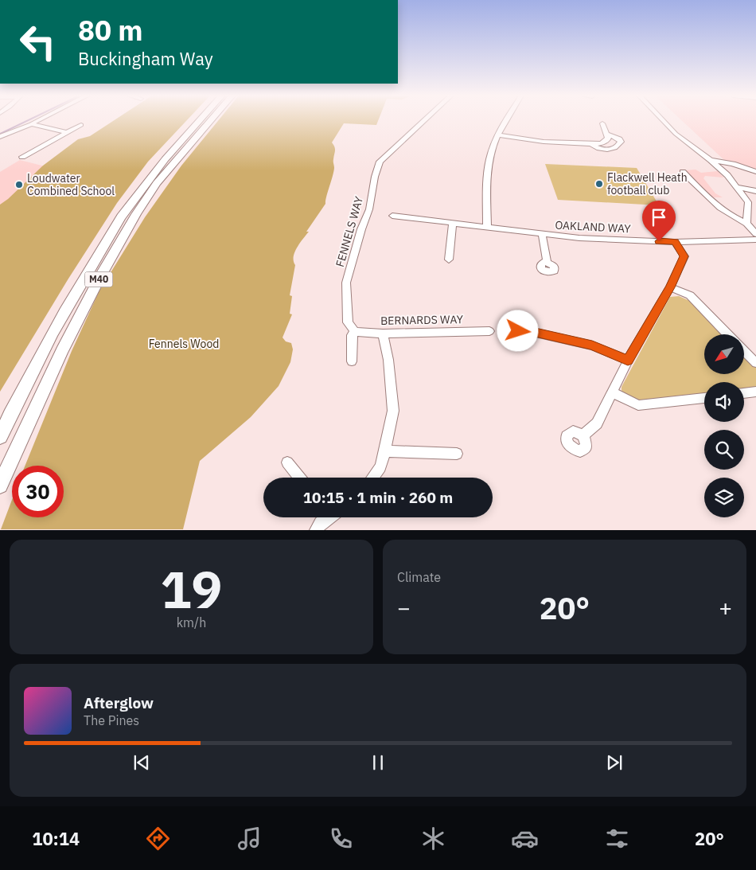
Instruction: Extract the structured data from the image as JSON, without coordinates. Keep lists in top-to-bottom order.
{
  "streets": {
    "highway": ["M40"],
    "street": ["OAKLAND WAY", "FENNELS WAY", "BERNARDS WAY"]
  },
  "crossings": [
    ["FENNELS WAY", "BERNARDS WAY"]
  ],
  "parks": ["Fennels Wood"],
  "places": ["Flackwell Heath football club", "Loudwater Combined School"],
  "north": "bottom left",
  "page": {
    "turn": ["80 m", "Buckingham Way"],
    "limit": "30",
    "trip": "10:15 · 1 min · 260 m",
    "tile": [
      ["19", "km/h"],
      "Climate"
    ],
    "heat": ["−", "20°", "+"],
    "song": ["Afterglow", "The Pines"],
    "tabs": ["10:14", "20°"]
  }
}
